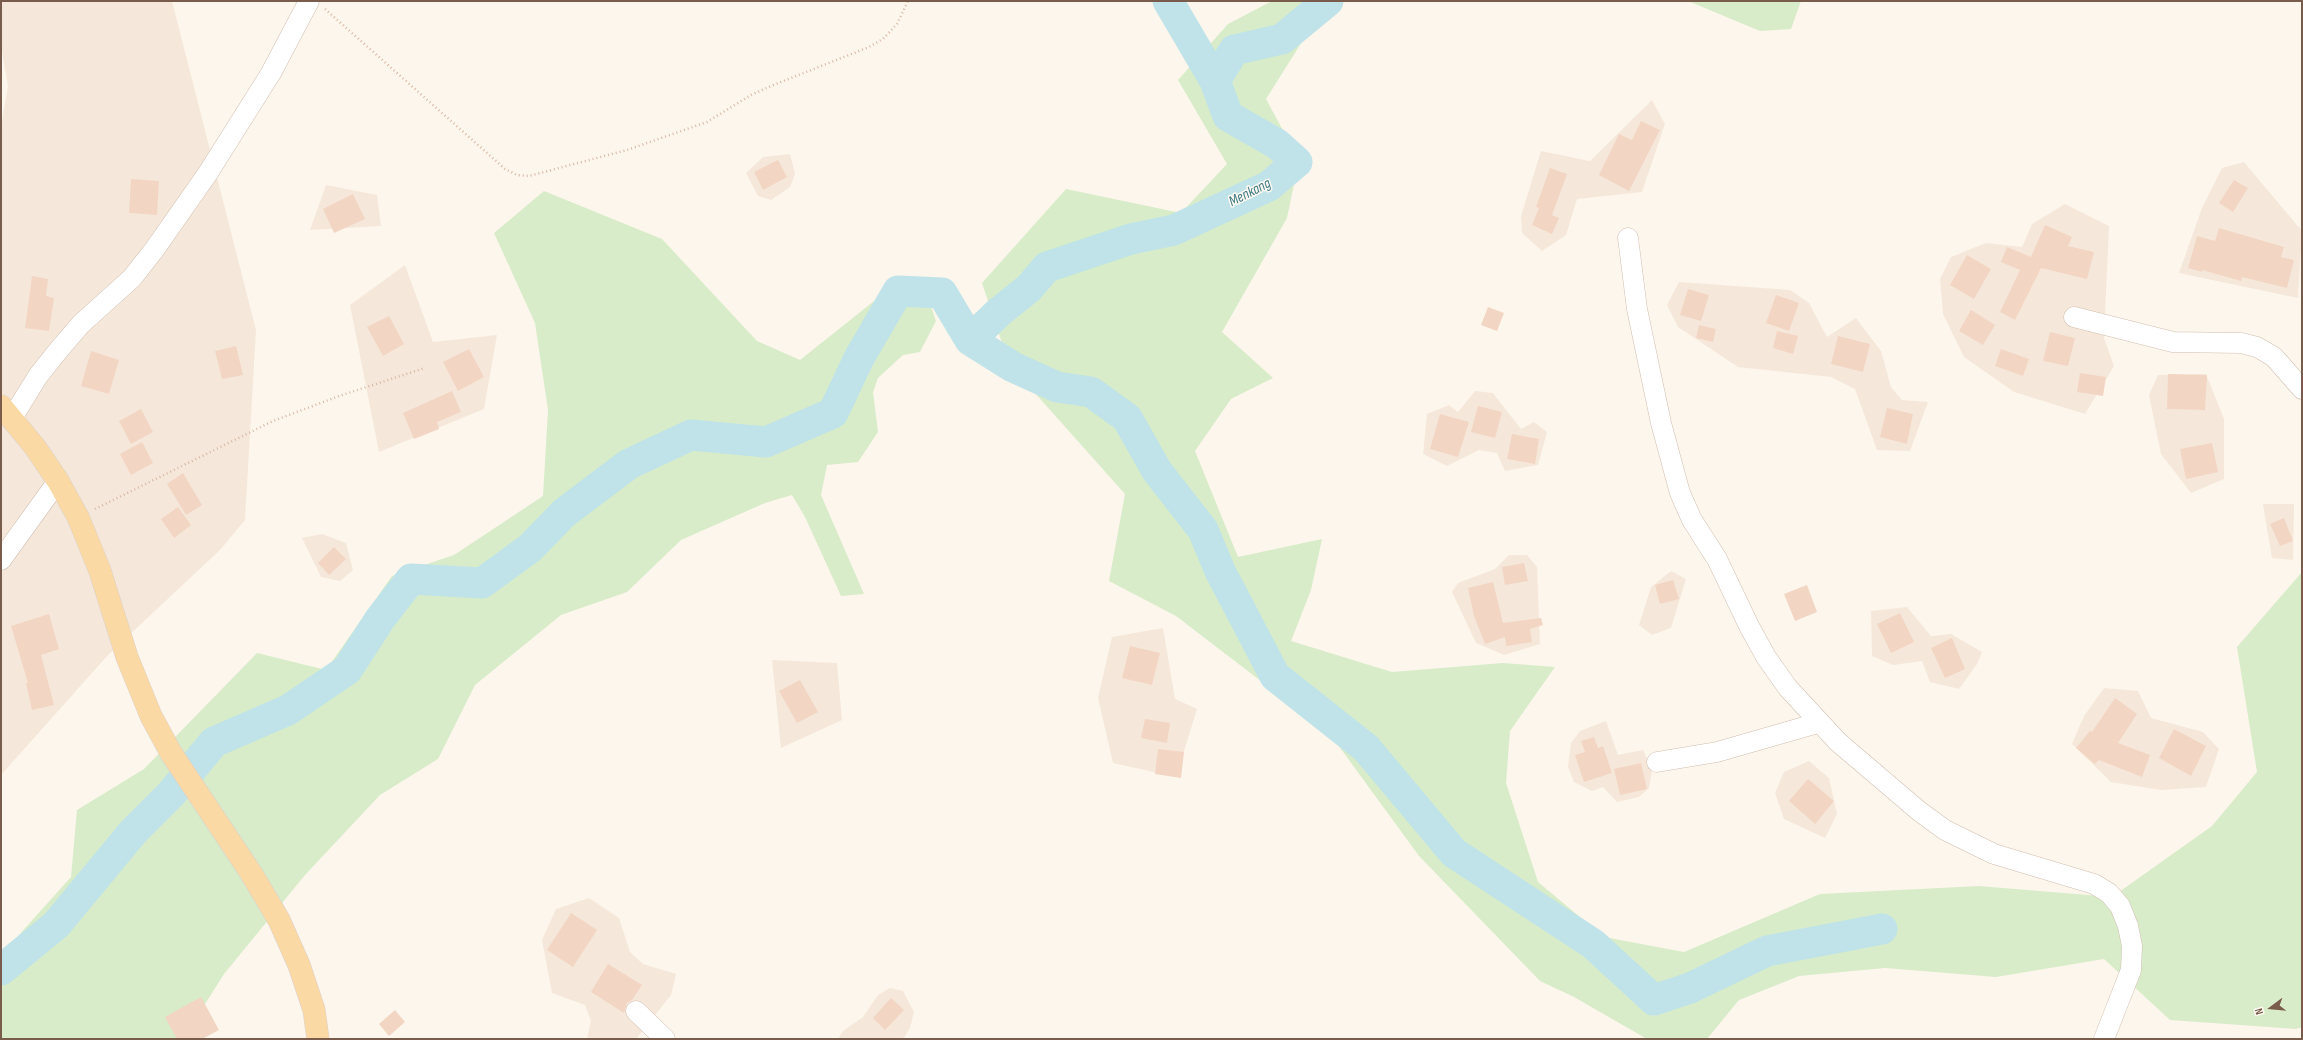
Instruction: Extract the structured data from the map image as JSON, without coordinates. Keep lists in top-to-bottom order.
{
  "water": ["Menkang"],
  "north": "left"
}
